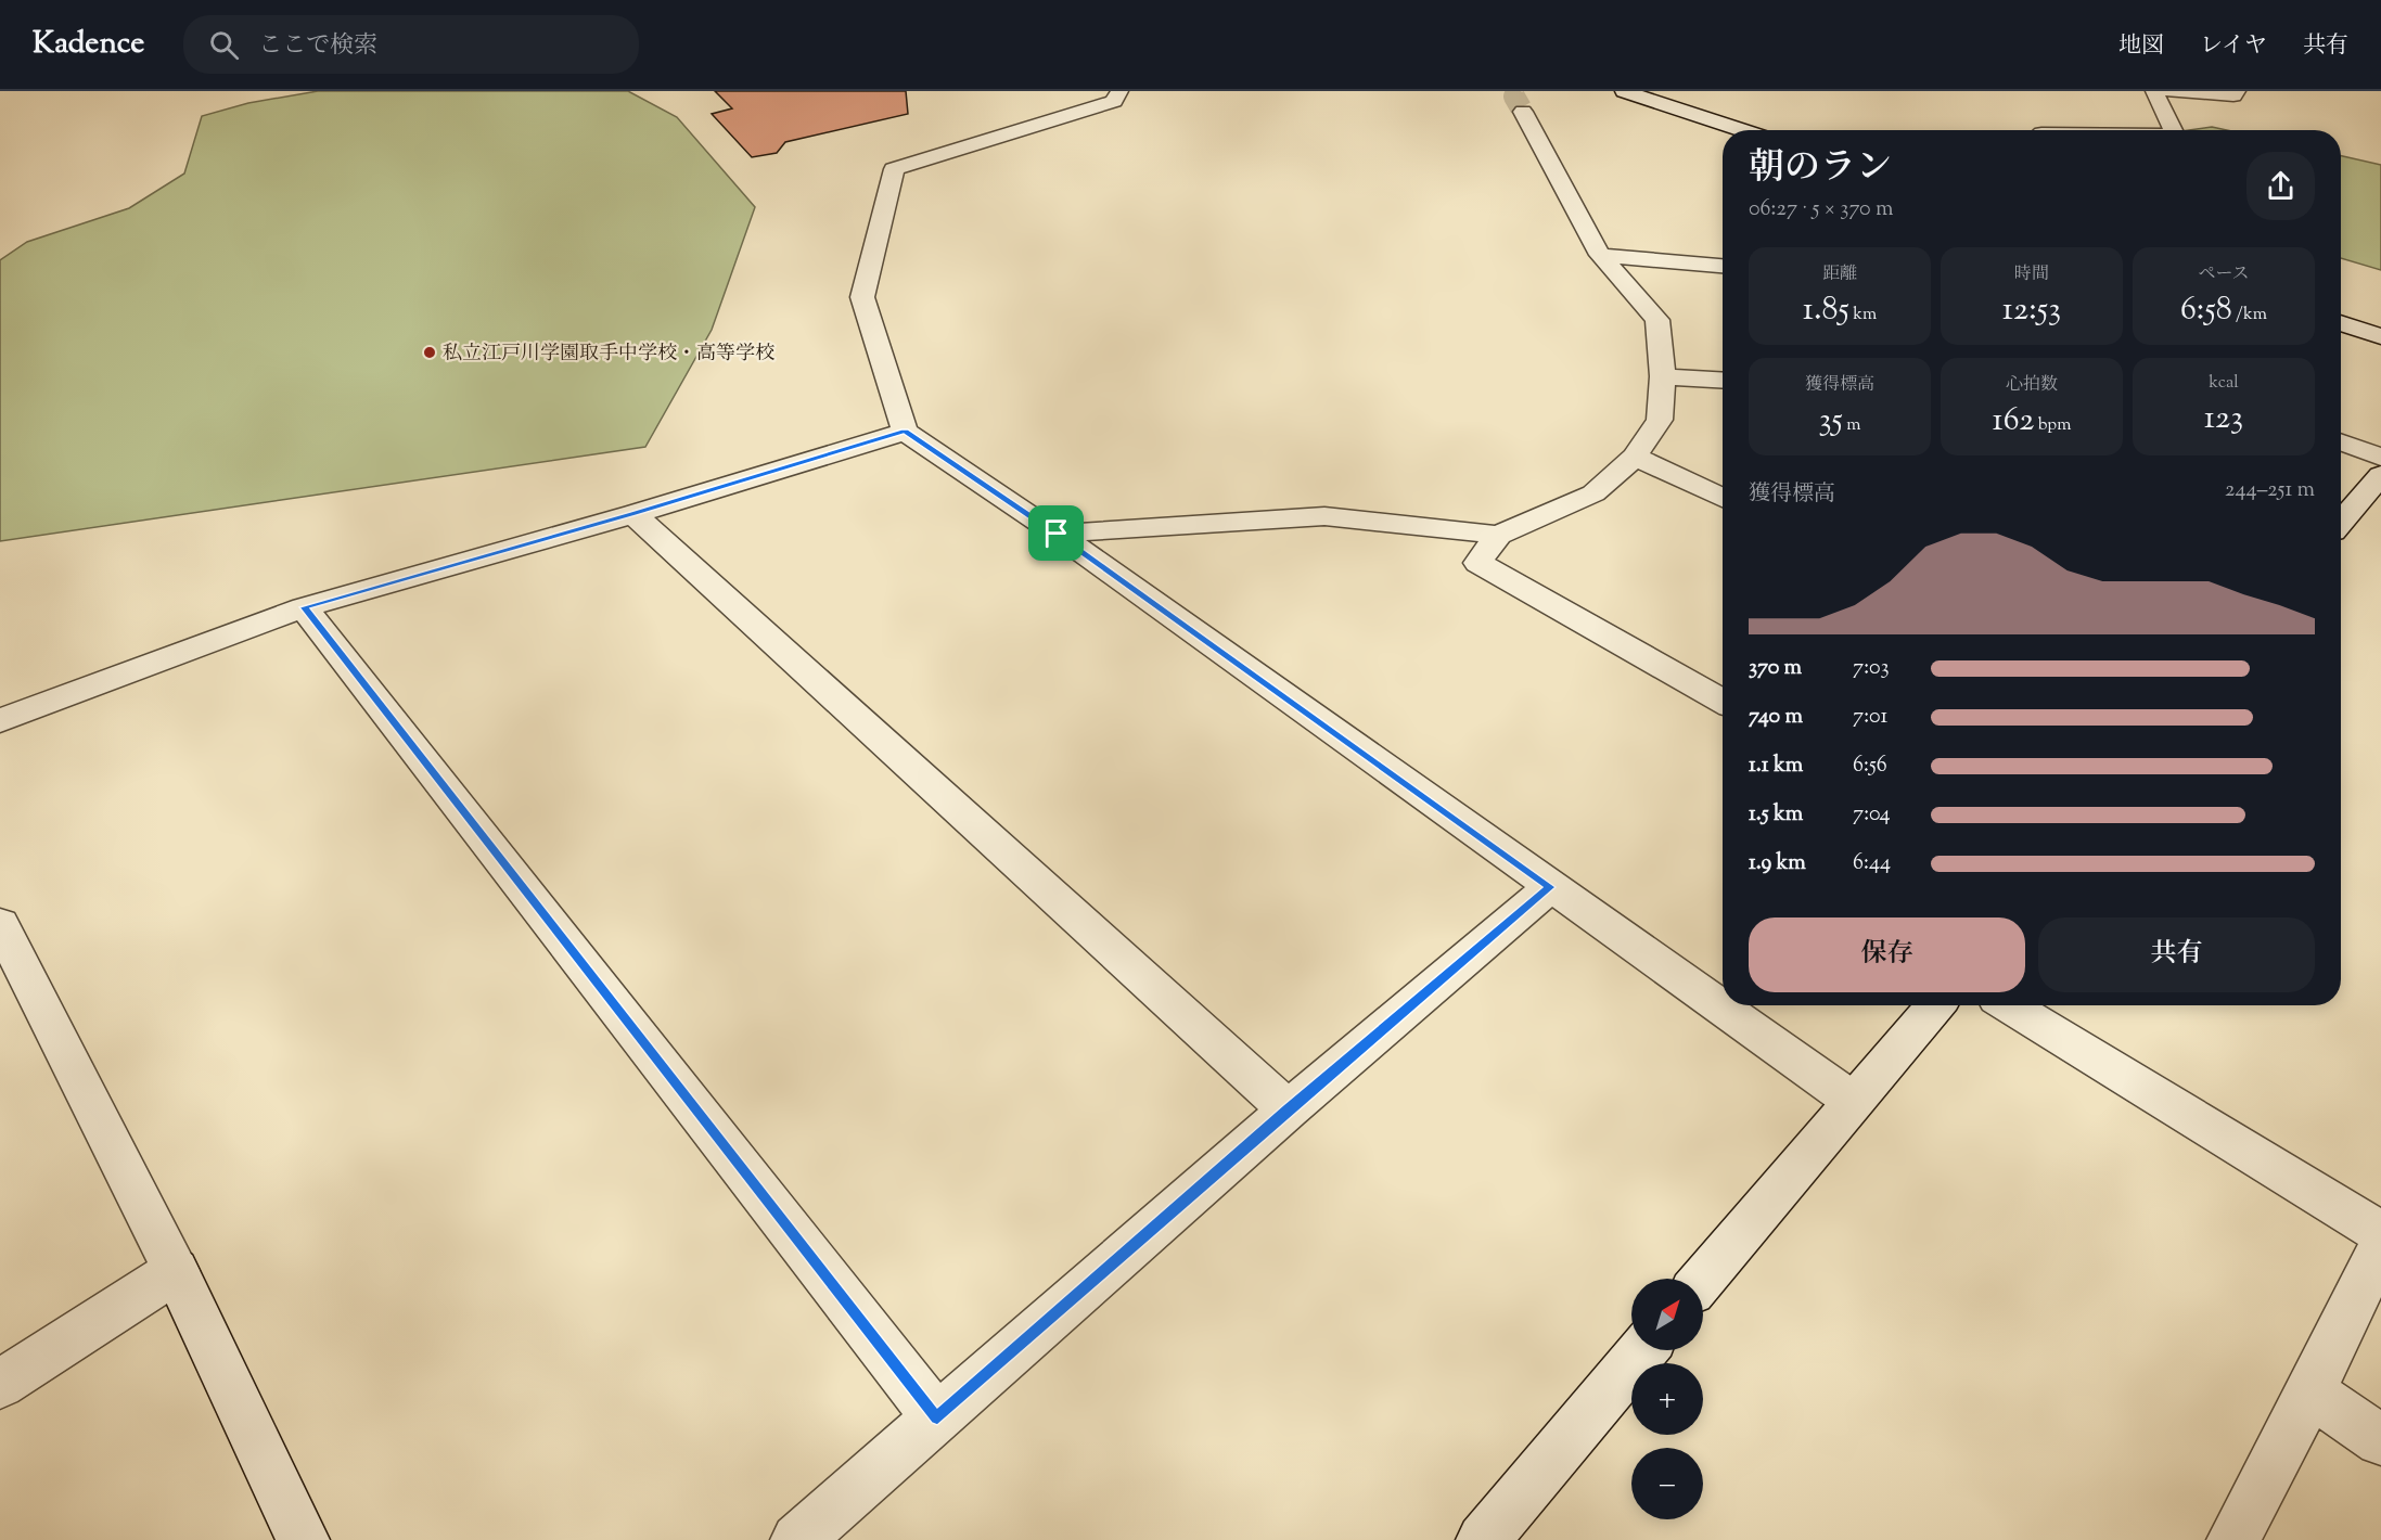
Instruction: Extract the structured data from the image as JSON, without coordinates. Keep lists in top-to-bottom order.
{
  "places": ["私立江戸川学園取手中学校・高等学校"],
  "north": "top right",
  "page": {
    "header": "Kadence",
    "search": "ここで検索",
    "nav": ["地図", "レイヤ", "共有"],
    "heading": ["朝のラン", "06:27 · 5 × 370 m"],
    "stats": [
      ["距離", "1.85 km"],
      ["時間", "12:53"],
      ["ペース", "6:58 /km"],
      ["獲得標高", "35 m"],
      ["心拍数", "162 bpm"],
      ["kcal", "123"]
    ],
    "chart": ["獲得標高", "244–251 m"],
    "list": [
      {
        "name": "370 m",
        "note": "7:03"
      },
      {
        "name": "740 m",
        "note": "7:01"
      },
      {
        "name": "1.1 km",
        "note": "6:56"
      },
      {
        "name": "1.5 km",
        "note": "7:04"
      },
      {
        "name": "1.9 km",
        "note": "6:44"
      }
    ],
    "buttons": ["保存", "共有"],
    "map_buttons": ["+", "−"]
  }
}
